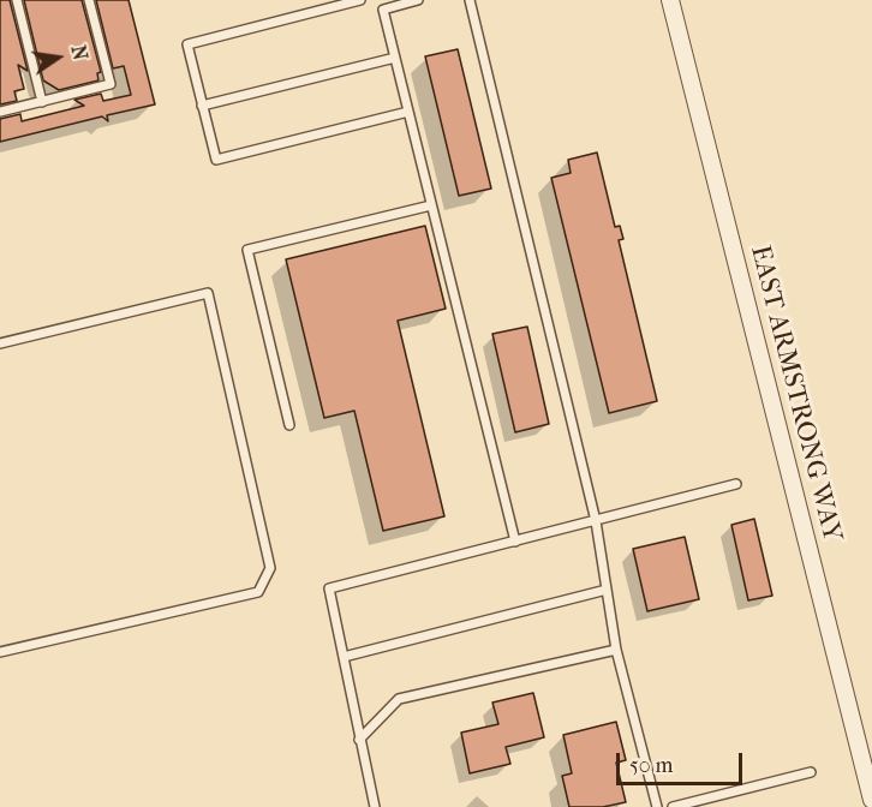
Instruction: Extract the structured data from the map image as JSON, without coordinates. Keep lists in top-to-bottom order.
{
  "streets": {
    "street": ["EAST ARMSTRONG WAY"]
  },
  "scale_bar": "50 m",
  "north": "right"
}
